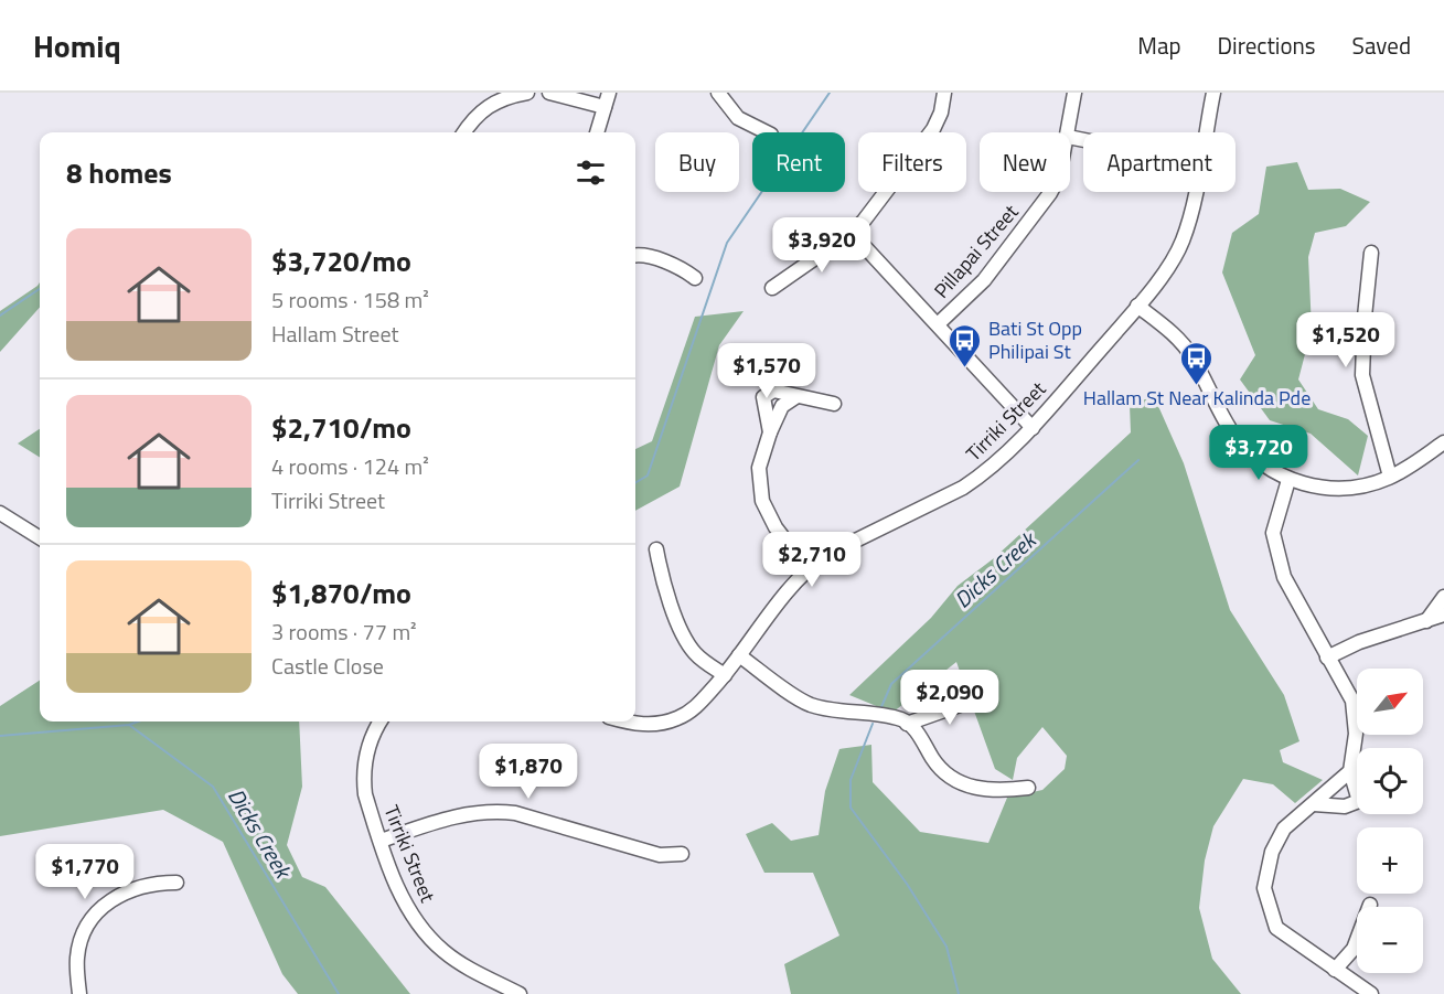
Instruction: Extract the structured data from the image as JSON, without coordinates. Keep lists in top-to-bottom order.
{
  "streets": {
    "street": ["Pillapai Street", "Tirriki Street"]
  },
  "water": ["Dicks Creek"],
  "places": {
    "bus stop": ["Bati St Opp Philipai St", "Hallam St Near Kalinda Pde"]
  },
  "north": "top right",
  "page": {
    "header": "Homiq",
    "nav": ["Map", "Directions", "Saved"],
    "chip": [
      "Buy",
      "Rent",
      "Filters",
      "New",
      "Apartment"
    ],
    "heading": "8 homes",
    "list": [
      {
        "name": "$3,720/mo",
        "note": "5 rooms · 158 m² · Hallam Street"
      },
      {
        "name": "$2,710/mo",
        "note": "4 rooms · 124 m² · Tirriki Street"
      },
      {
        "name": "$1,870/mo",
        "note": "3 rooms · 77 m² · Castle Close"
      }
    ],
    "price": [
      "$3,920",
      "$1,520",
      "$1,570",
      "$3,720",
      "$2,710",
      "$2,090",
      "$1,870",
      "$1,770"
    ],
    "map_buttons": ["+", "−"]
  }
}
